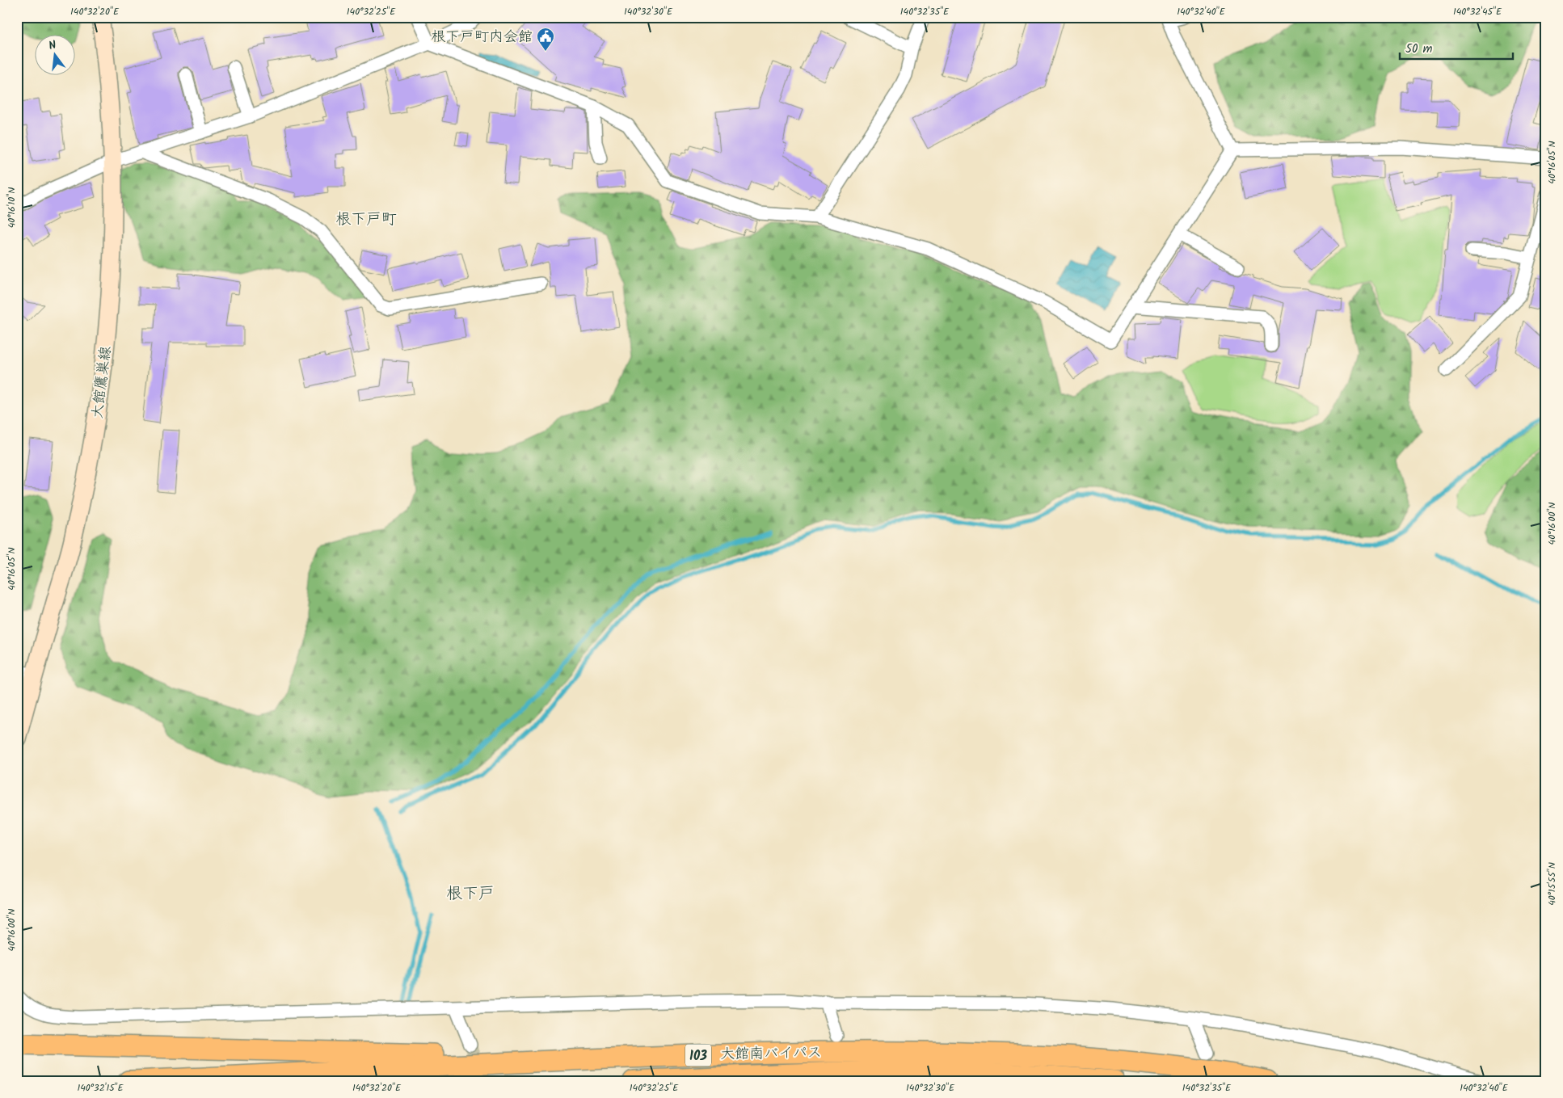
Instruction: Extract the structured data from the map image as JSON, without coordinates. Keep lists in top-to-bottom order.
{
  "streets": {
    "highway": ["大館南バイパス", "103"],
    "main road": ["大館鷹巣線"]
  },
  "districts": ["根下戸町", "根下戸"],
  "places": {
    "public building": ["根下戸町内会館"]
  },
  "scale_bar": "50 m",
  "north": "top",
  "coordinates": [
    "140°32'20\"E",
    "140°32'25\"E",
    "140°32'30\"E",
    "140°32'35\"E",
    "140°32'40\"E",
    "140°32'45\"E",
    "40°16'05\"N",
    "40°16'10\"N",
    "40°16'00\"N",
    "40°15'55\"N",
    "140°32'15\"E"
  ]
}
